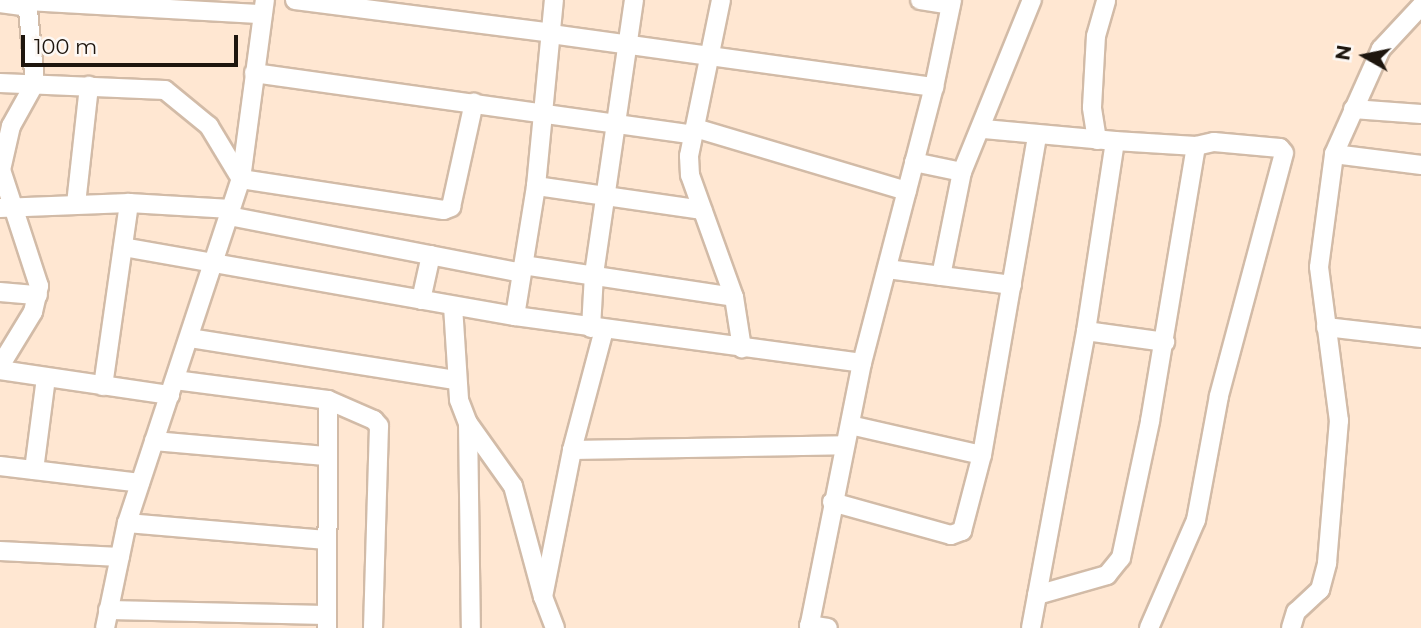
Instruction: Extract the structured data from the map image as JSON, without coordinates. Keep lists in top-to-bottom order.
{
  "scale_bar": "100 m",
  "north": "left"
}
